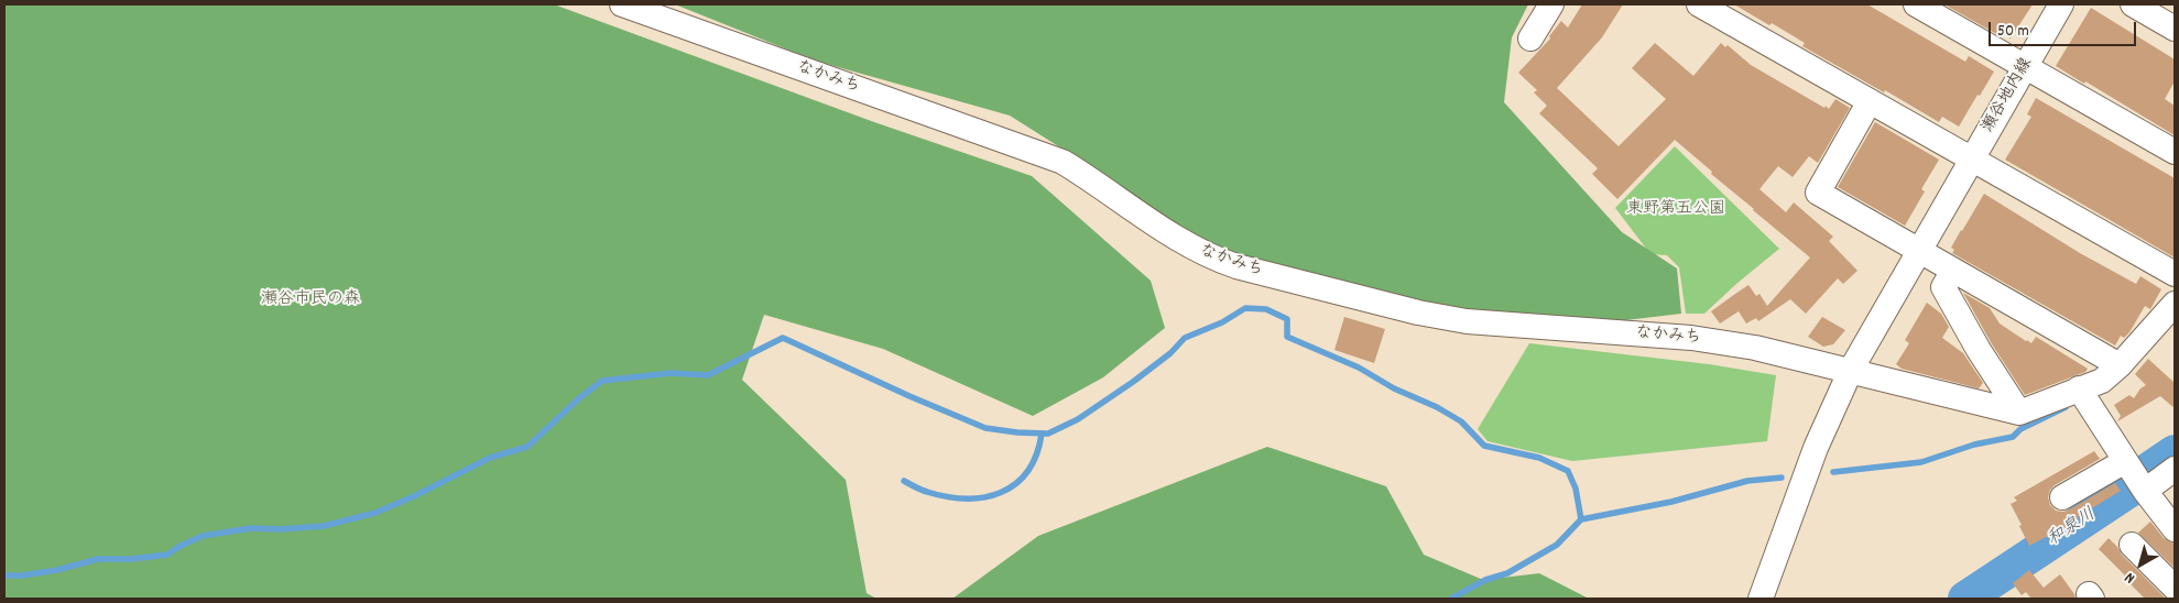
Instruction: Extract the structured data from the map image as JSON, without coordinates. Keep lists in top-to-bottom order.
{
  "streets": {
    "street": ["なかみち", "瀬谷地内線"]
  },
  "crossings": [
    ["なかみち", "瀬谷地内線"]
  ],
  "water": ["和泉川"],
  "parks": ["東野第五公園", "瀬谷市民の森"],
  "scale_bar": "50 m",
  "north": "bottom left"
}
